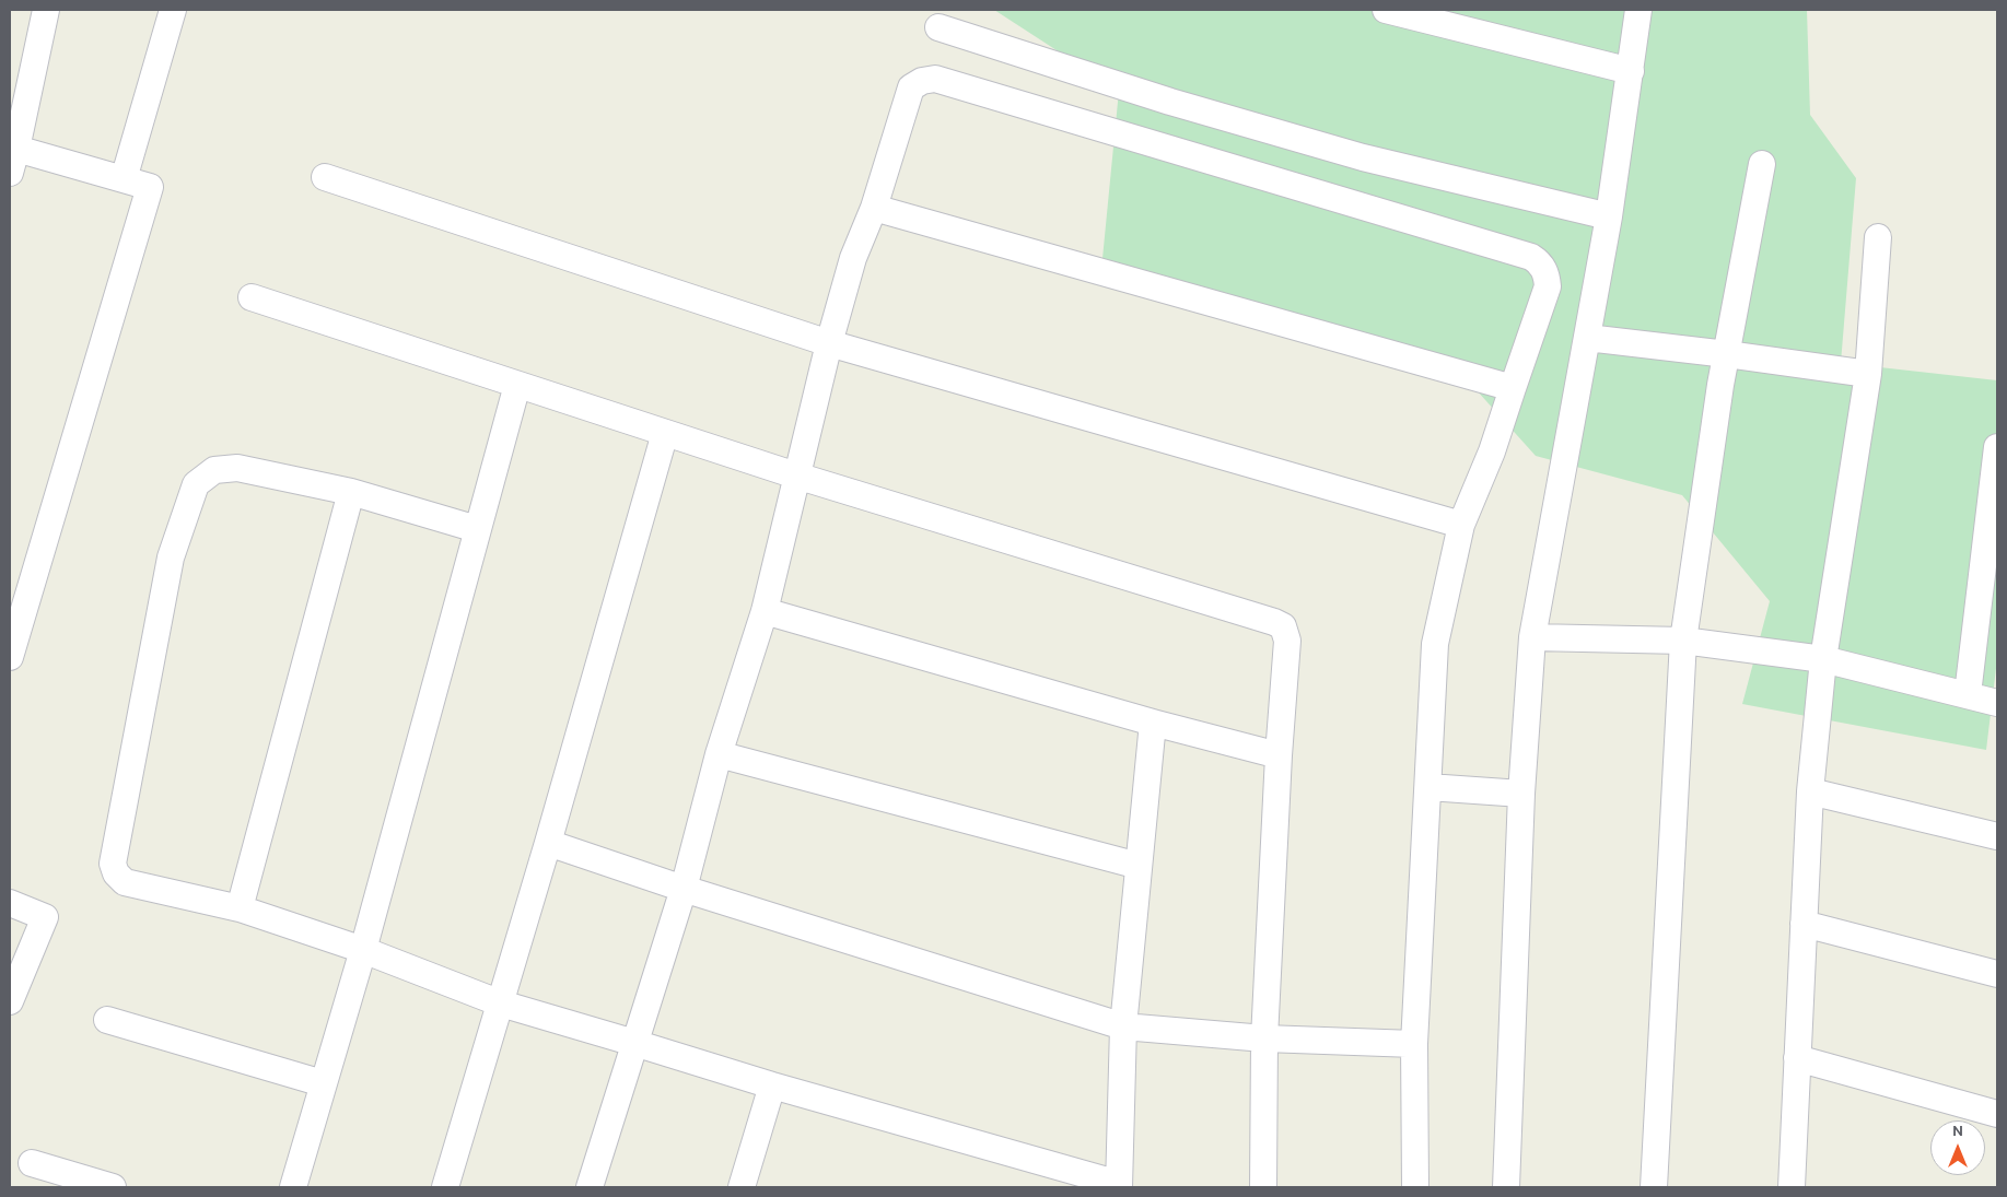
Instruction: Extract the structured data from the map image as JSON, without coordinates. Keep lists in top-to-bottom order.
{
  "north": "top"
}
